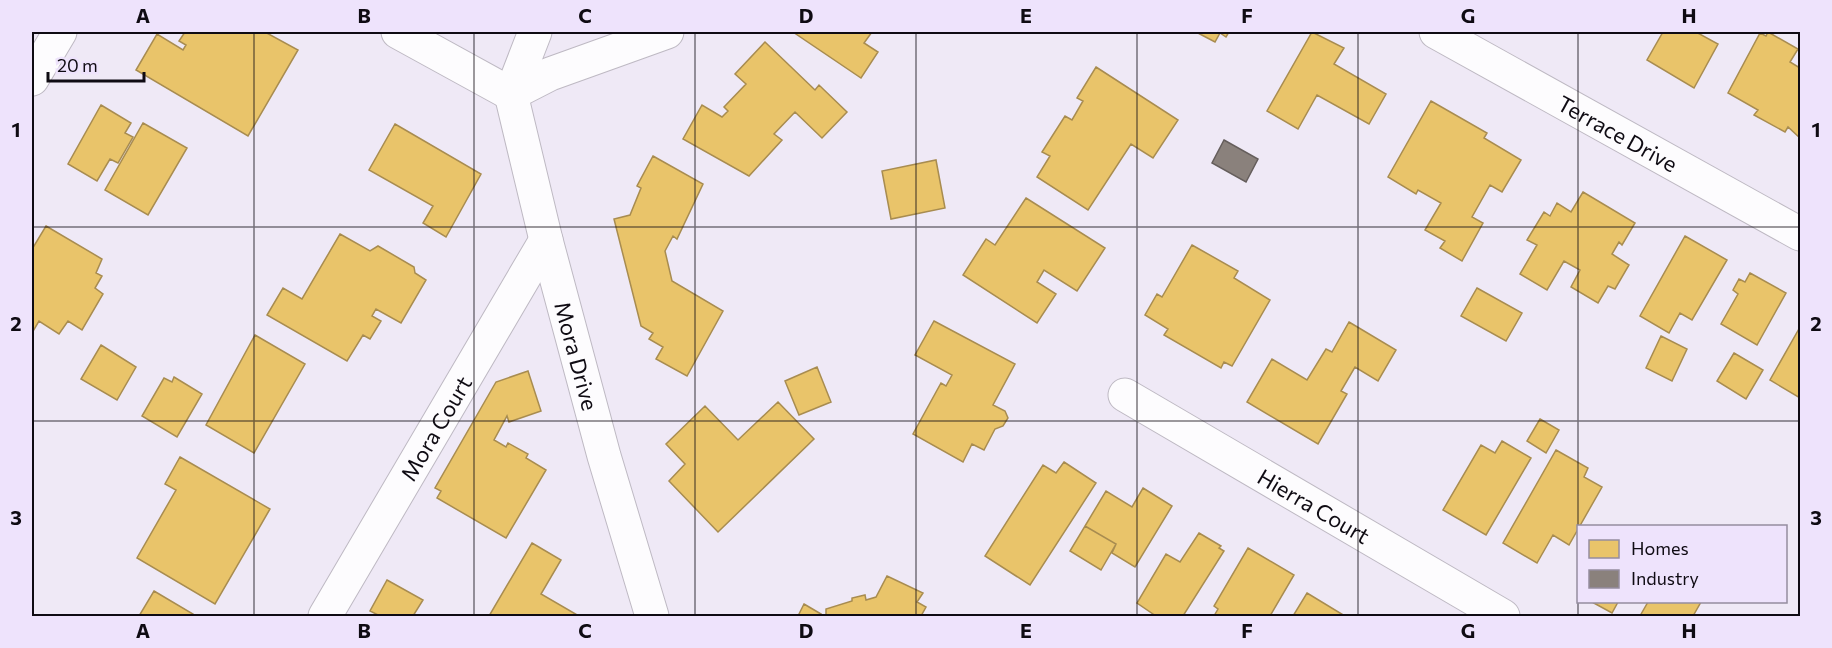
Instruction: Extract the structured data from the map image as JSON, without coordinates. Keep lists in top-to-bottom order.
{
  "streets": {
    "street": [
      "Terrace Drive",
      "Mora Drive",
      "Mora Court",
      "Hierra Court"
    ]
  },
  "crossings": [
    ["Mora Drive", "Mora Court"]
  ],
  "legend": ["Homes", "Industry"],
  "scale_bar": "20 m",
  "grid": {
    "columns": [
      "A",
      "B",
      "C",
      "D",
      "E",
      "F",
      "G",
      "H"
    ],
    "rows": ["1", "2", "3"]
  }
}
